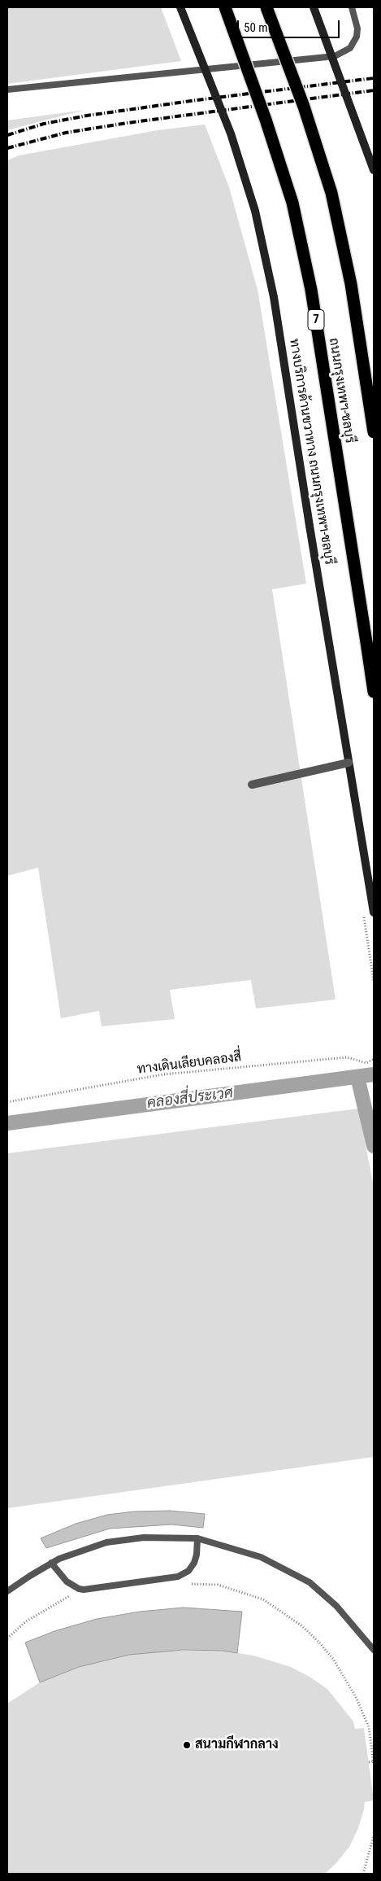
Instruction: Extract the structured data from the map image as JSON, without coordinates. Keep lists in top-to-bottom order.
{
  "streets": {
    "highway": ["7", "ถนนกรุงเทพฯ-ชลบุรี"],
    "main road": ["ทางบริการด้านขวาทาง ถนนกรุงเทพฯ-ชลบุรี"],
    "path": ["ทางเดินเลียบคลองสี่"]
  },
  "water": ["คลองสี่ประเวศ"],
  "places": ["สนามกีฬากลาง"],
  "scale_bar": "50 m"
}
